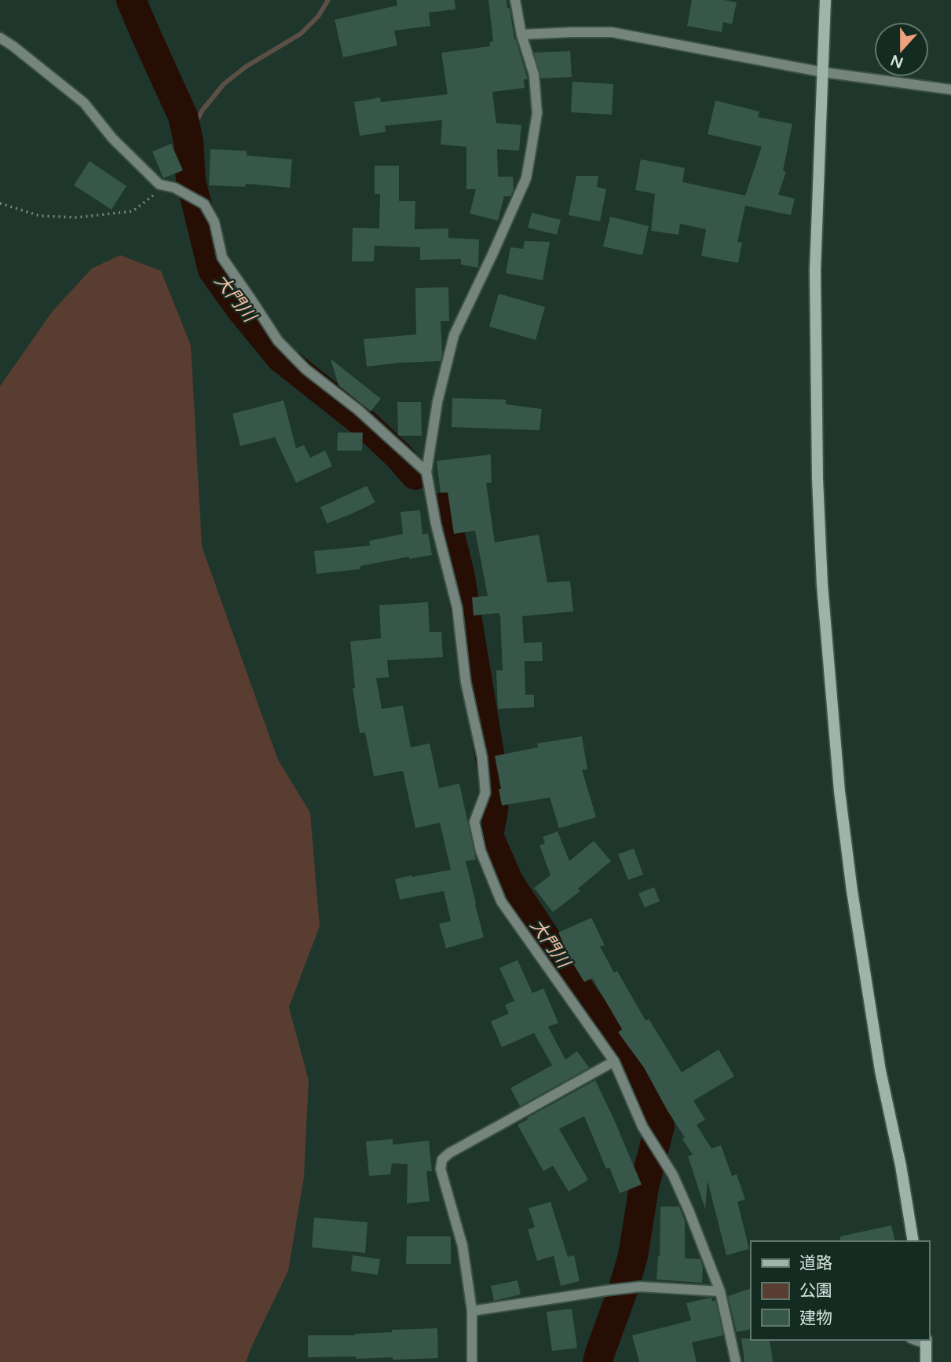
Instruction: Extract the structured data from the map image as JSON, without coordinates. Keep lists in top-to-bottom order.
{
  "water": ["大門川"],
  "legend": ["道路", "公園", "建物"],
  "north": "bottom"
}
